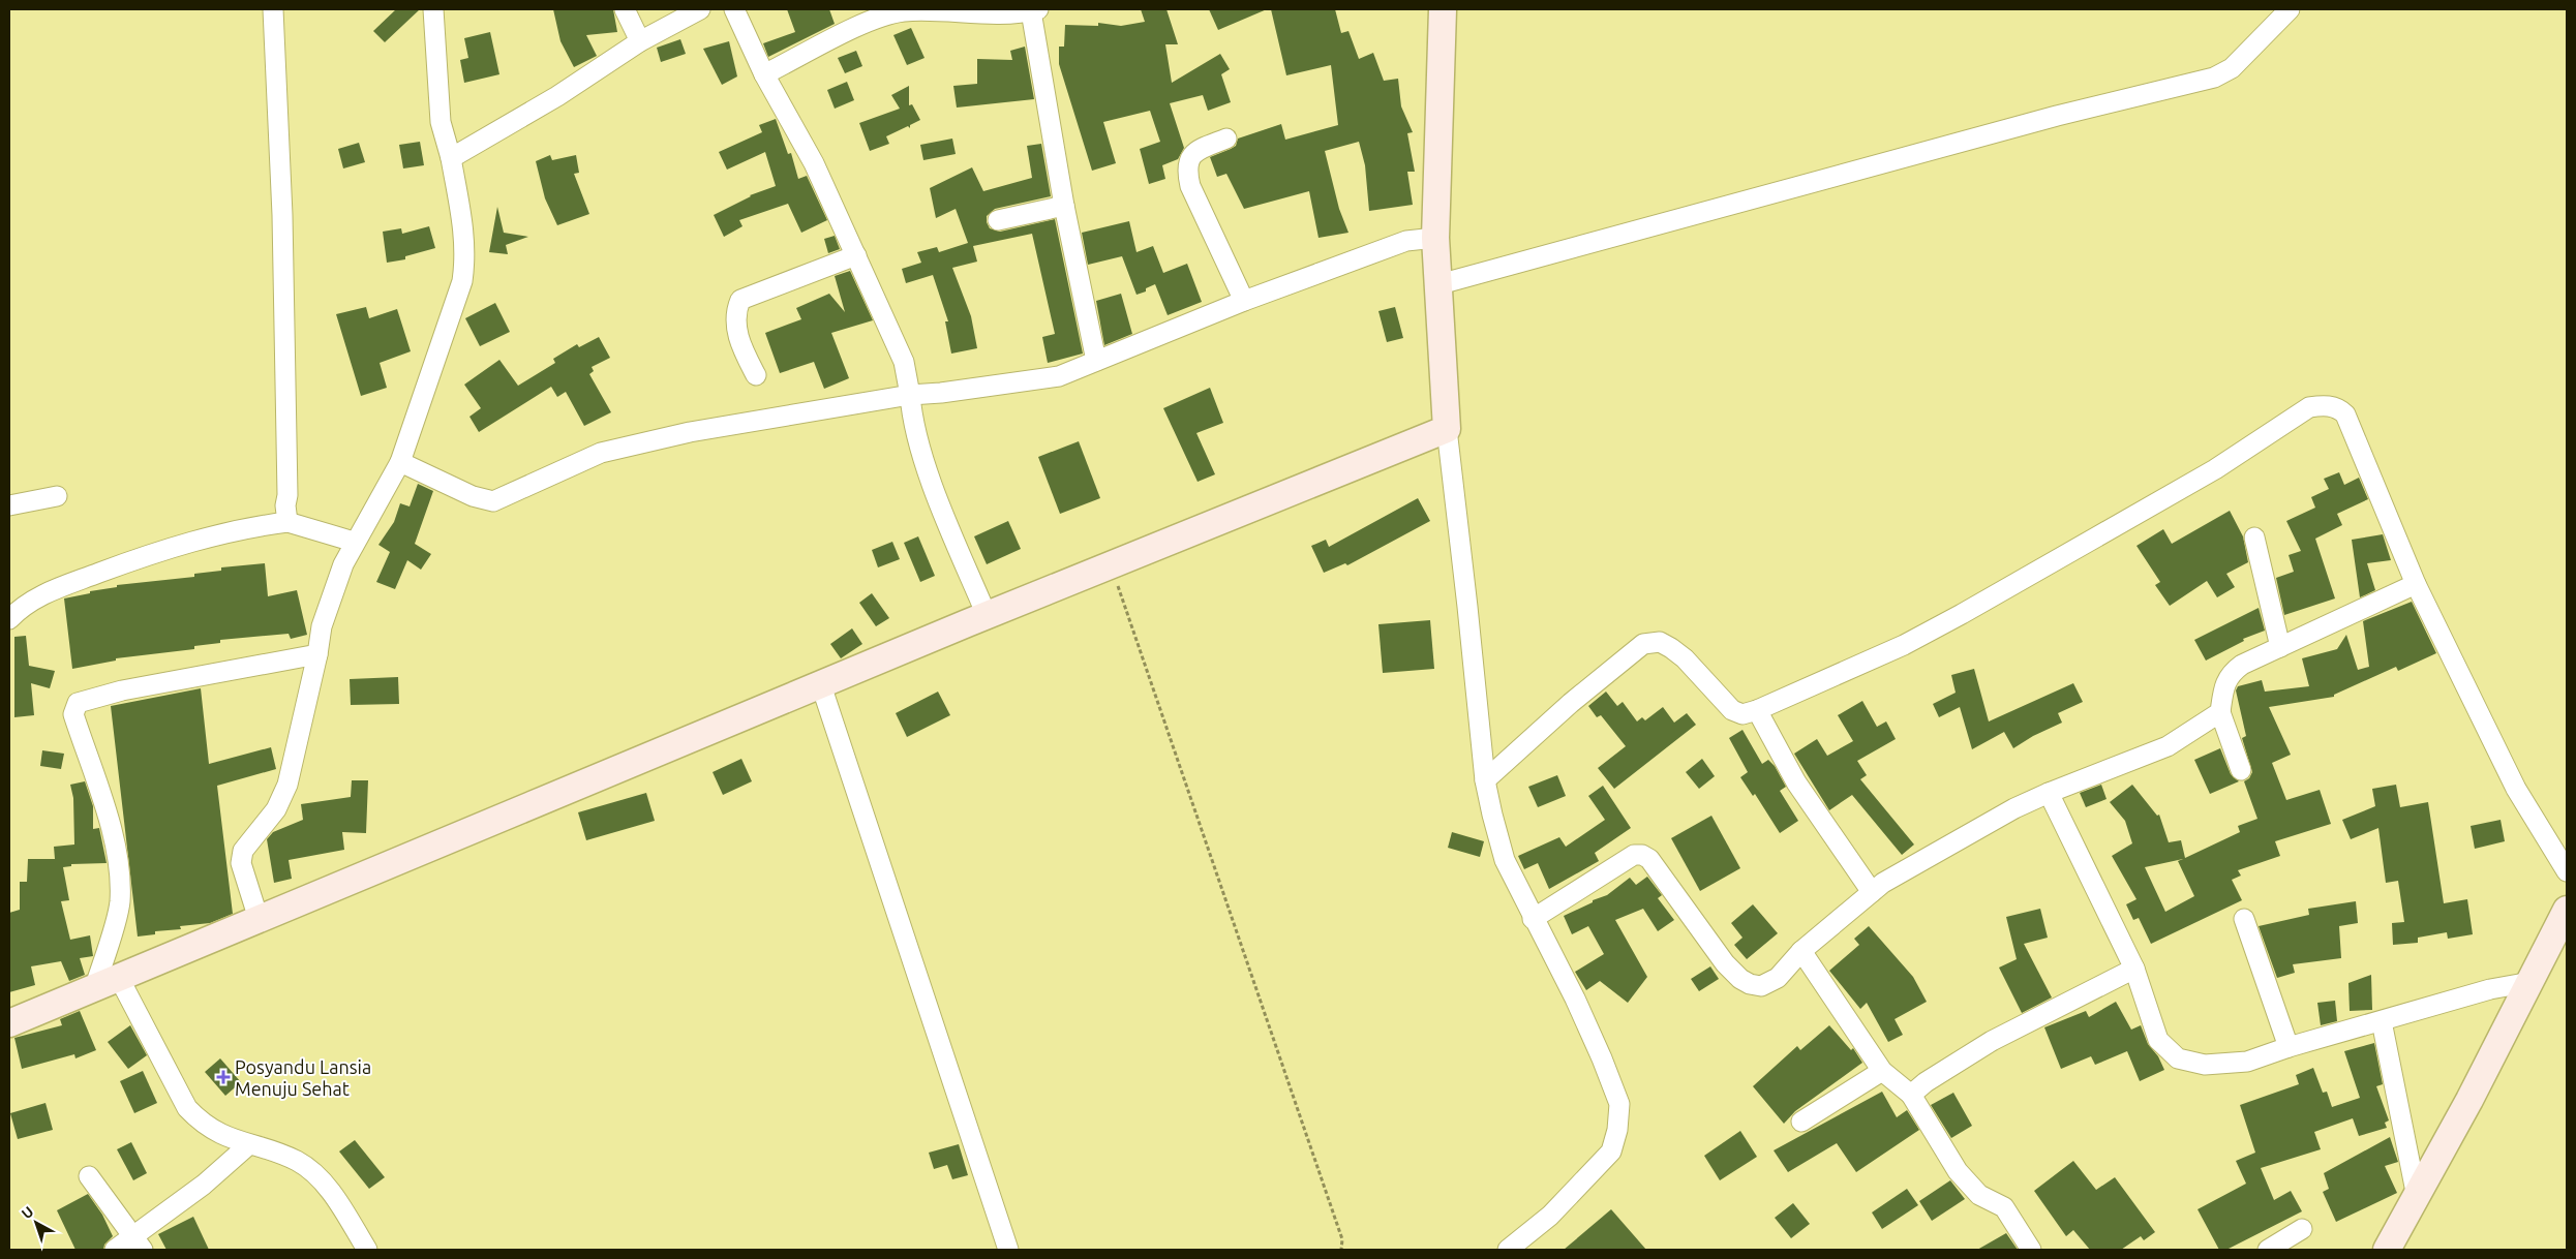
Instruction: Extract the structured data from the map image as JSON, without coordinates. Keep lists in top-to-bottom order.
{
  "places": {
    "health": ["Posyandu Lansia Menuju Sehat"]
  },
  "north": "top left"
}
